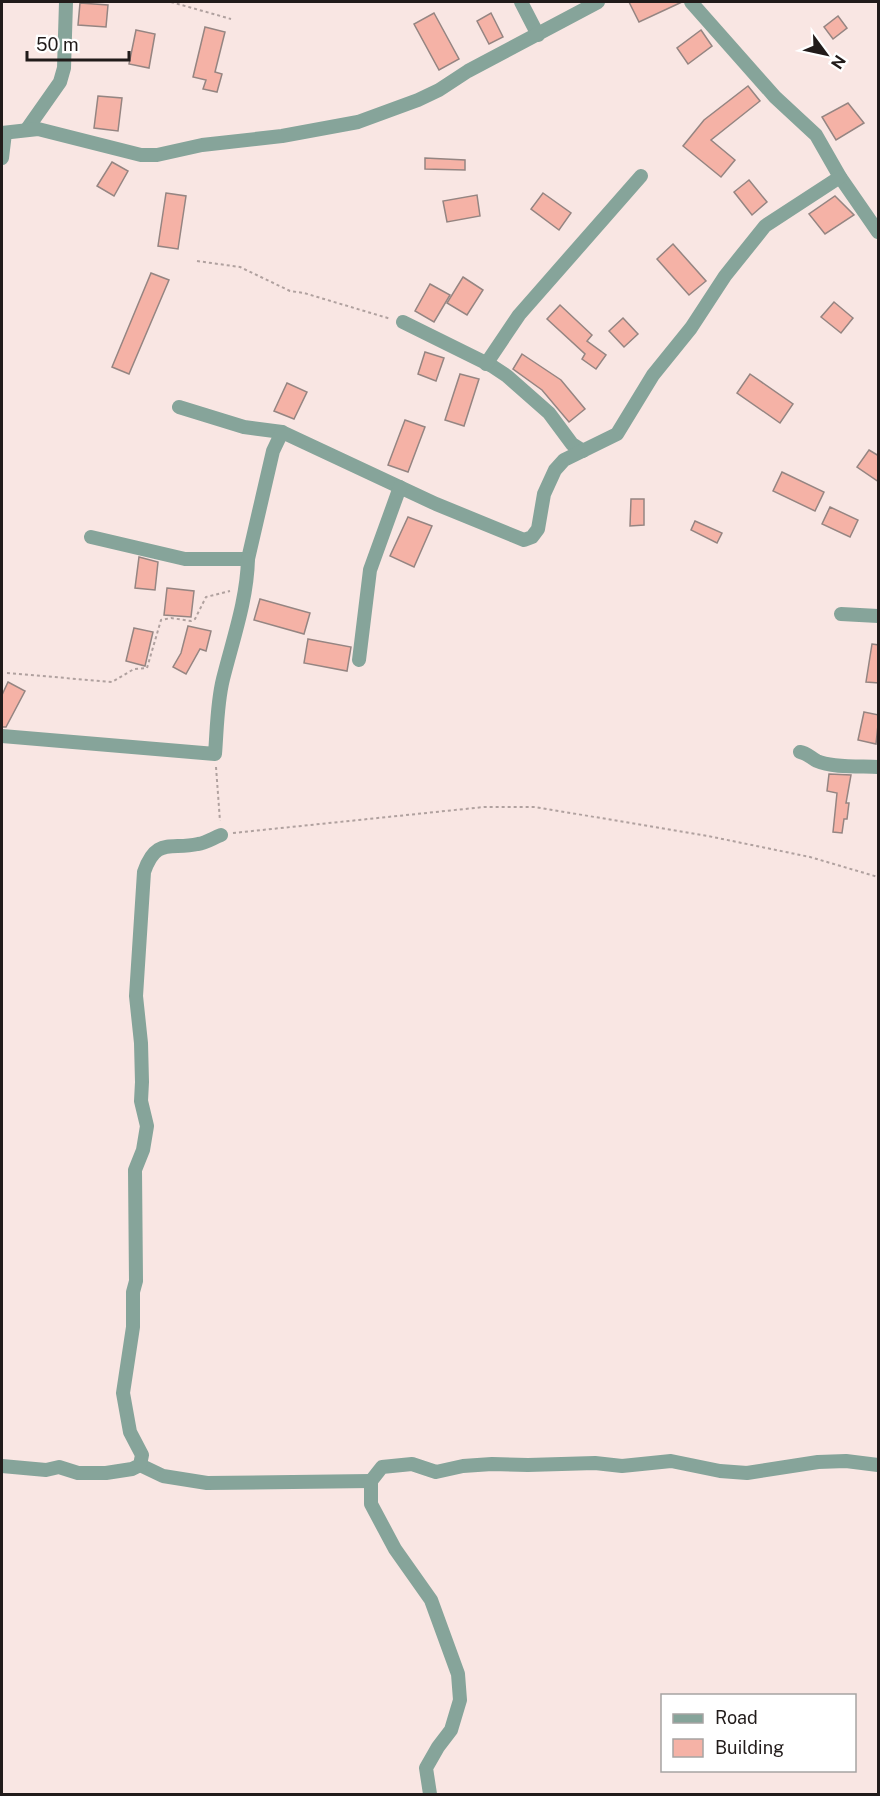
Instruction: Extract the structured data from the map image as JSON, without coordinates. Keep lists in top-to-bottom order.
{
  "legend": ["Road", "Building"],
  "scale_bar": "50 m",
  "north": "bottom right"
}
